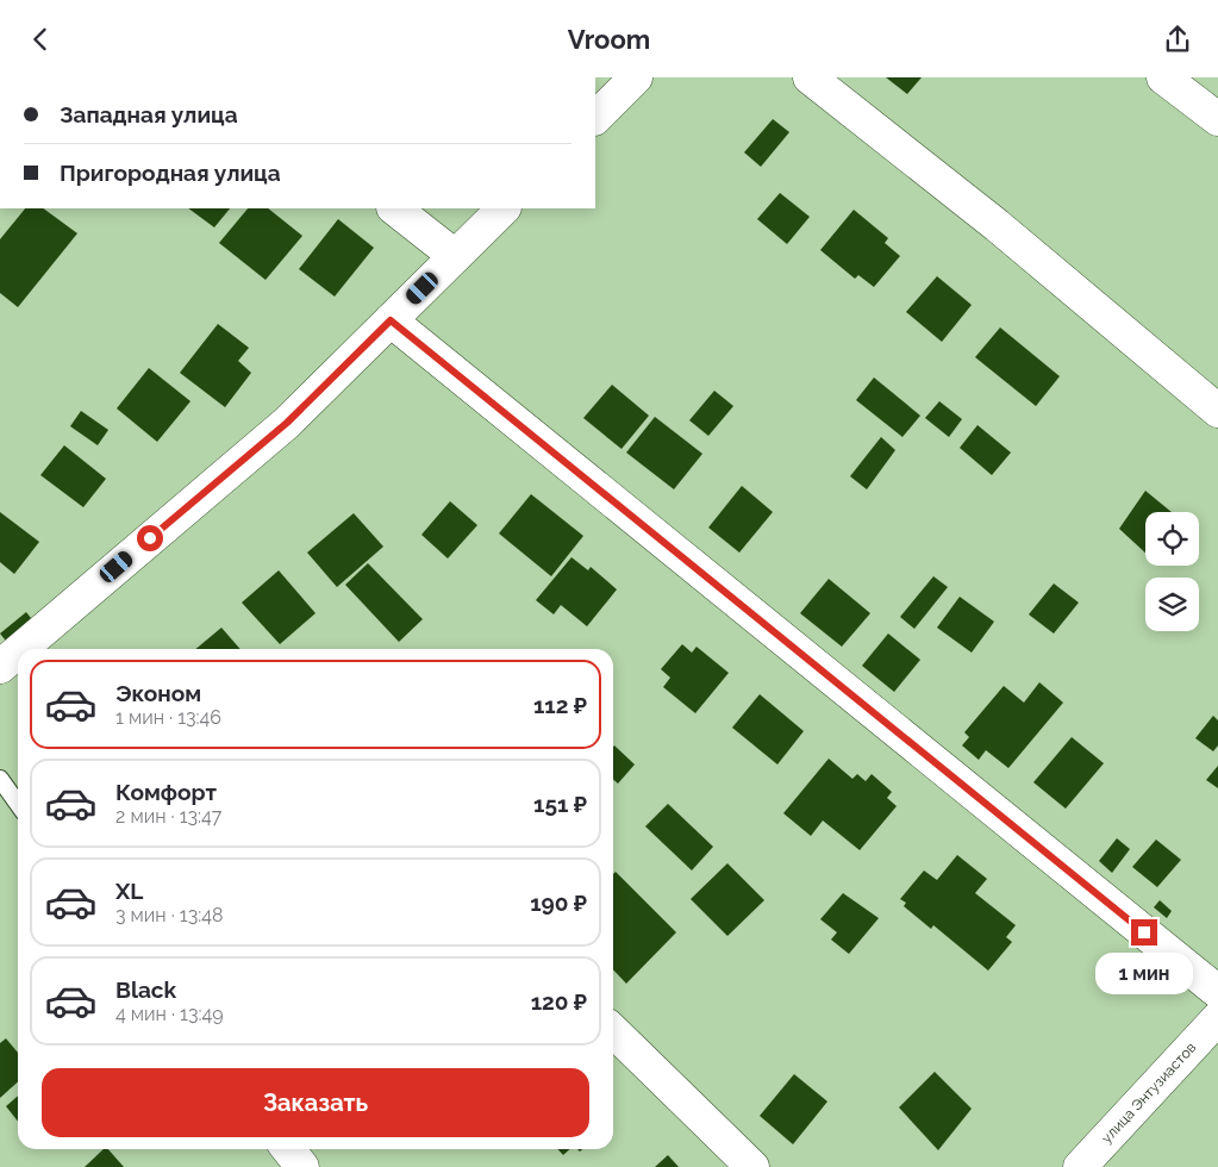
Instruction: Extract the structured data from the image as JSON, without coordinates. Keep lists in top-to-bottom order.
{
  "streets": {
    "street": ["улица Энтузиастов"]
  },
  "page": {
    "header": "Vroom",
    "banner": ["Западная улица", "Пригородная улица"],
    "list": [
      {
        "name": "Эконом",
        "note": "1 мин · 13:46",
        "value": "112 ₽"
      },
      {
        "name": "Комфорт",
        "note": "2 мин · 13:47",
        "value": "151 ₽"
      },
      {
        "name": "XL",
        "note": "3 мин · 13:48",
        "value": "190 ₽"
      },
      {
        "name": "Black",
        "note": "4 мин · 13:49",
        "value": "120 ₽"
      }
    ],
    "bubble": "1 мин",
    "buttons": "Заказать"
  }
}
